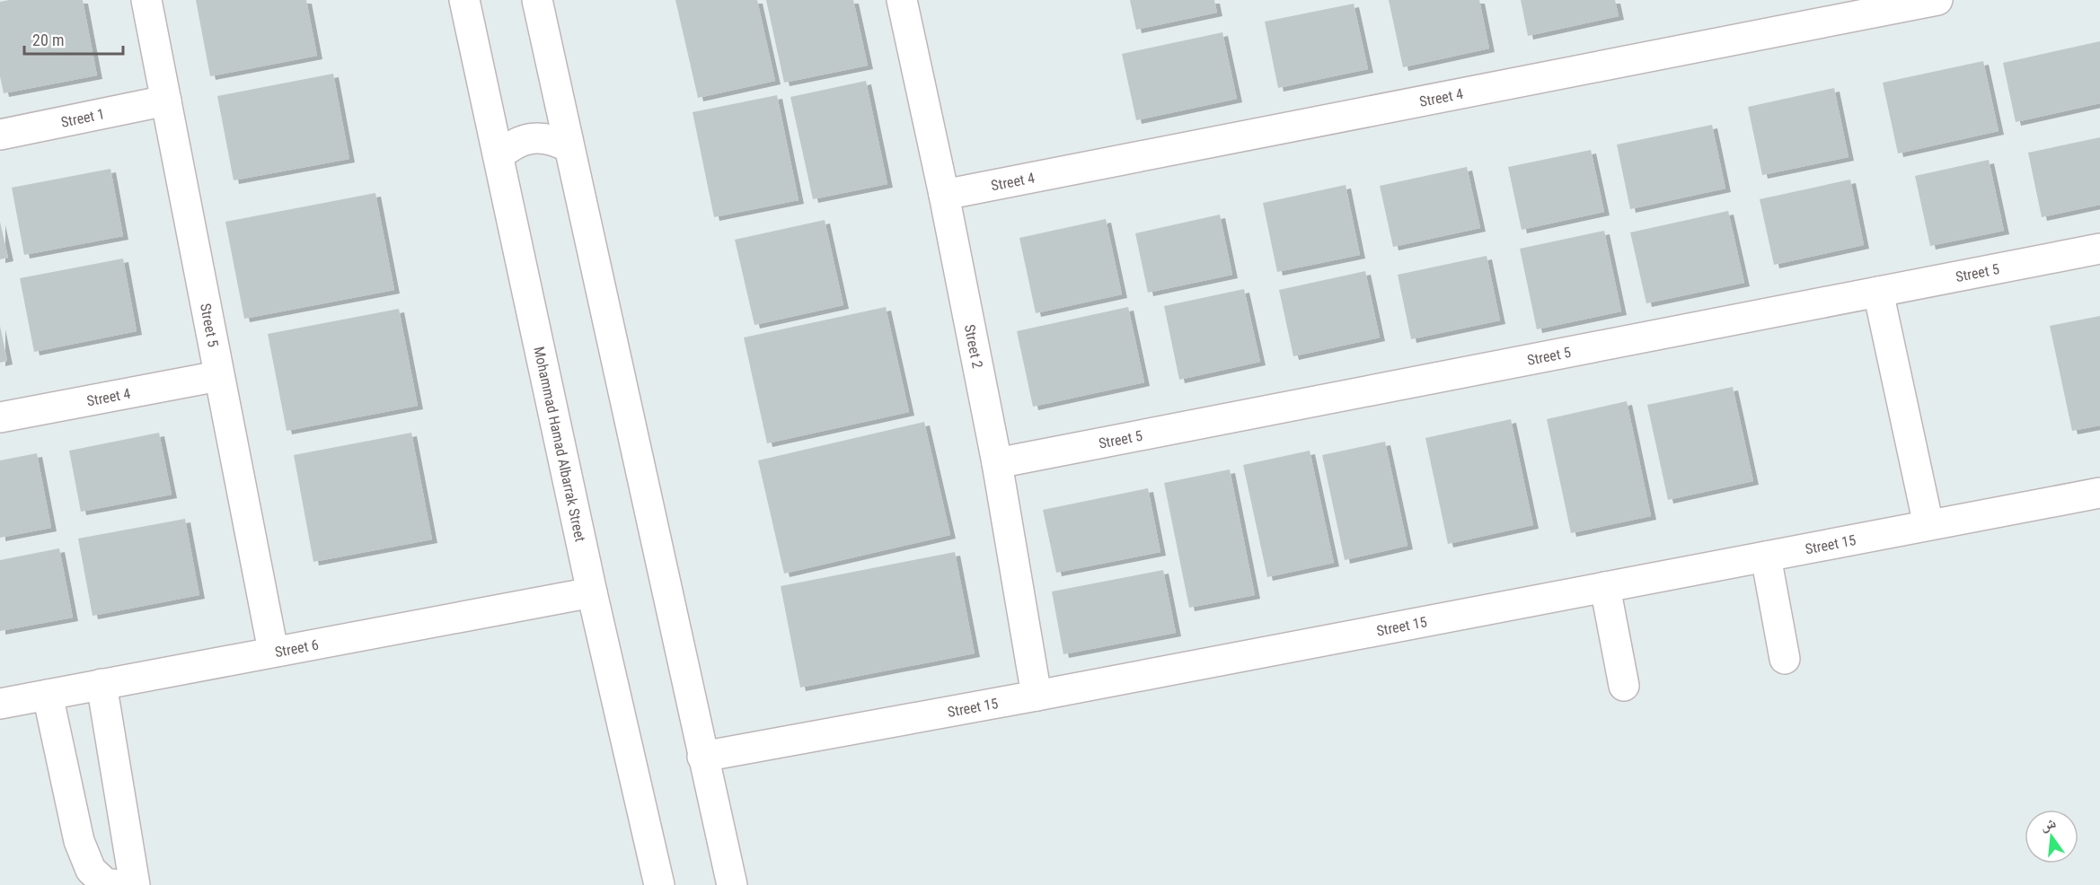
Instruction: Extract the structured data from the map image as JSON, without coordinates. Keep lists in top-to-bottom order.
{
  "streets": {
    "street": [
      "Street 4",
      "Street 1",
      "Street 5",
      "Street 2",
      "Mohammad Hamad Albarrak Street",
      "Street 15",
      "Street 6"
    ]
  },
  "crossings": [
    ["Street 4", "Street 5"],
    ["Street 4", "Street 2"],
    ["Street 1", "Street 5"],
    ["Street 5", "Street 2"],
    ["Street 5", "Street 6"],
    ["Street 2", "Street 15"],
    ["Mohammad Hamad Albarrak Street", "Street 6"]
  ],
  "scale_bar": "20 m",
  "north": "top"
}
